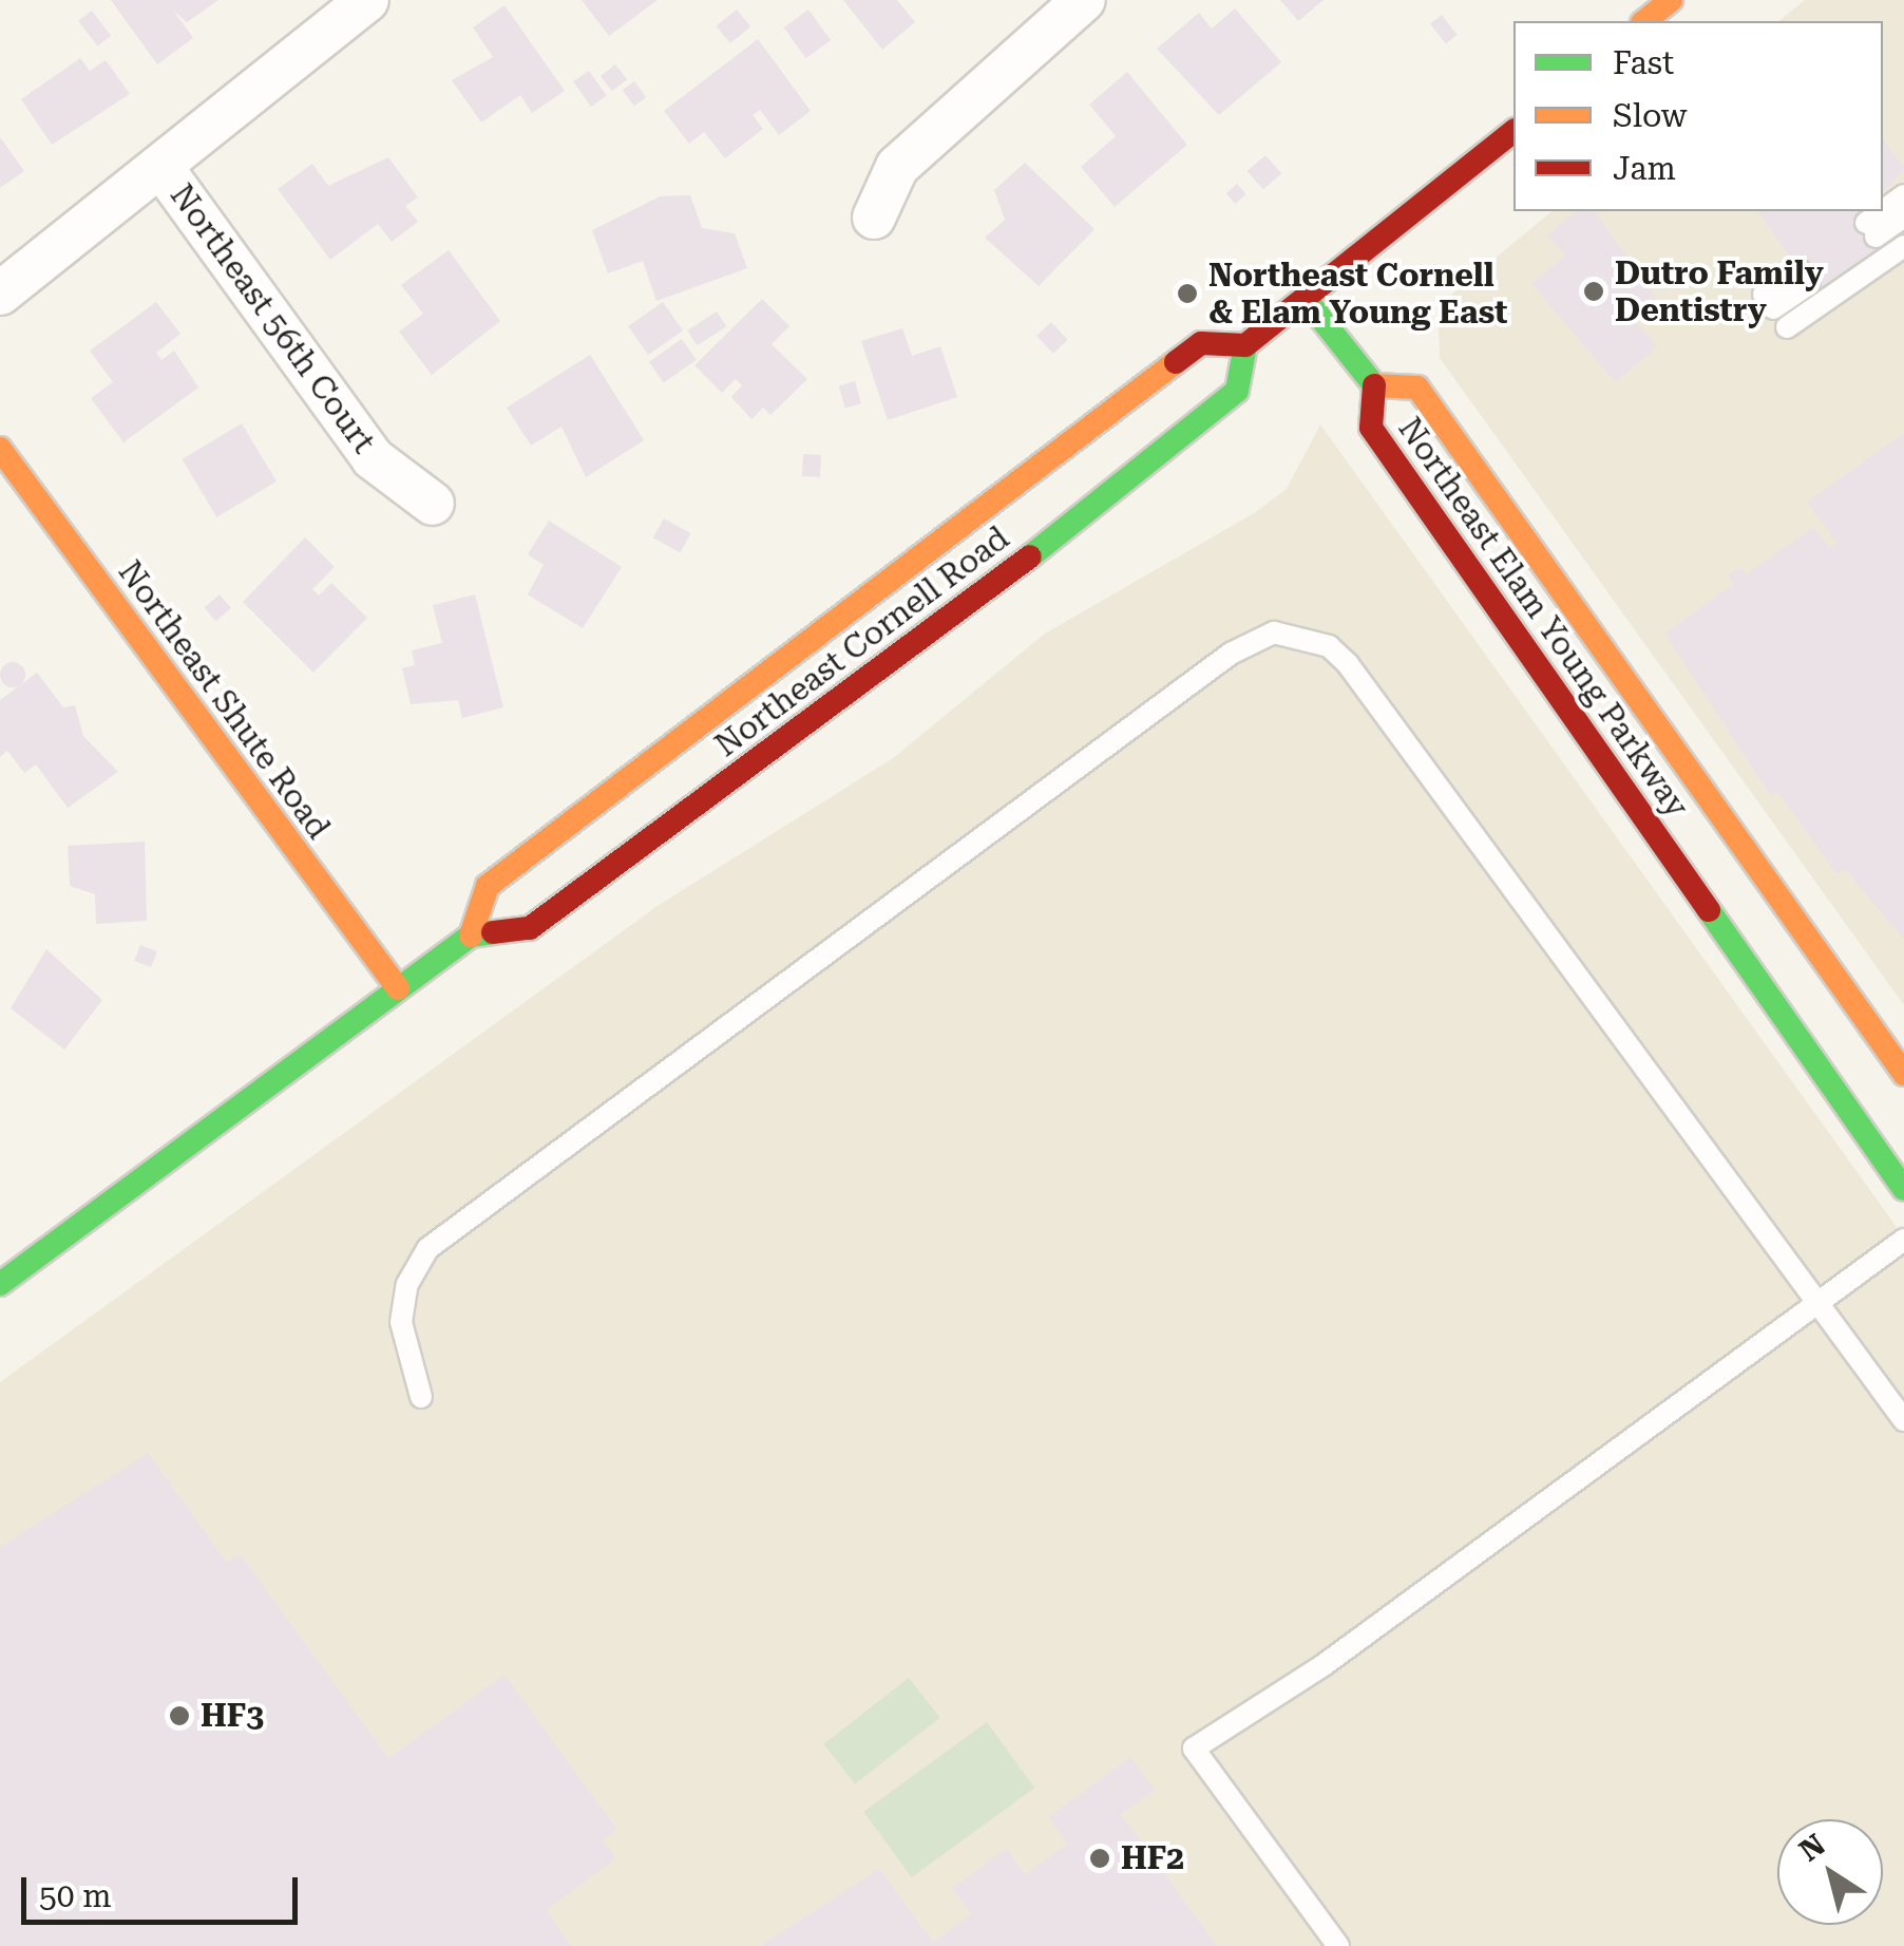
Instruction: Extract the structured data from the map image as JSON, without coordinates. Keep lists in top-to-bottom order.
{
  "streets": {
    "main road": ["Northeast Elam Young Parkway", "Northeast Cornell Road", "Northeast Shute Road"],
    "street": ["Northeast 56th Court"]
  },
  "crossings": [
    ["Northeast Cornell Road", "Northeast Shute Road"]
  ],
  "places": [
    "Dutro Family Dentistry",
    "Northeast Cornell & Elam Young East",
    "HF3",
    "HF2"
  ],
  "legend": ["Fast", "Slow", "Jam"],
  "scale_bar": "50 m",
  "north": "top left"
}
